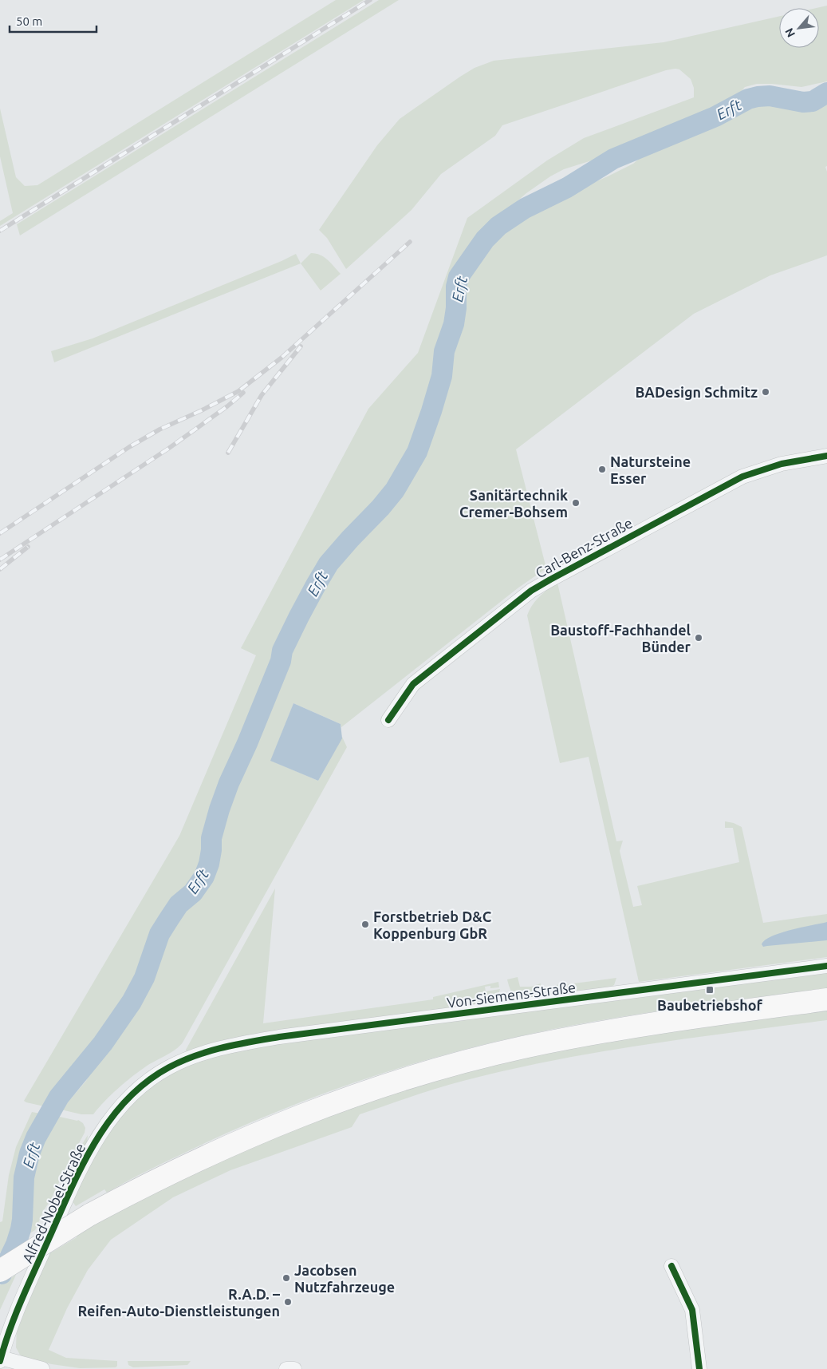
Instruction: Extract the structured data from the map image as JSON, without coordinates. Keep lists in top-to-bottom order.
{
  "streets": {
    "street": ["Carl-Benz-Straße", "Von-Siemens-Straße", "Alfred-Nobel-Straße"]
  },
  "crossings": [
    ["Von-Siemens-Straße", "Alfred-Nobel-Straße"]
  ],
  "water": ["Erft"],
  "places": {
    "other": [
      "BADesign Schmitz",
      "Natursteine Esser",
      "Sanitärtechnik Cremer-Bohsem",
      "Baustoff-Fachhandel Bünder",
      "Forstbetrieb D&C Koppenburg GbR",
      "Jacobsen Nutzfahrzeuge",
      "R.A.D. – Reifen-Auto-Dienstleistungen"
    ],
    "transit": ["Baubetriebshof"]
  },
  "scale_bar": "50 m",
  "north": "bottom left"
}
